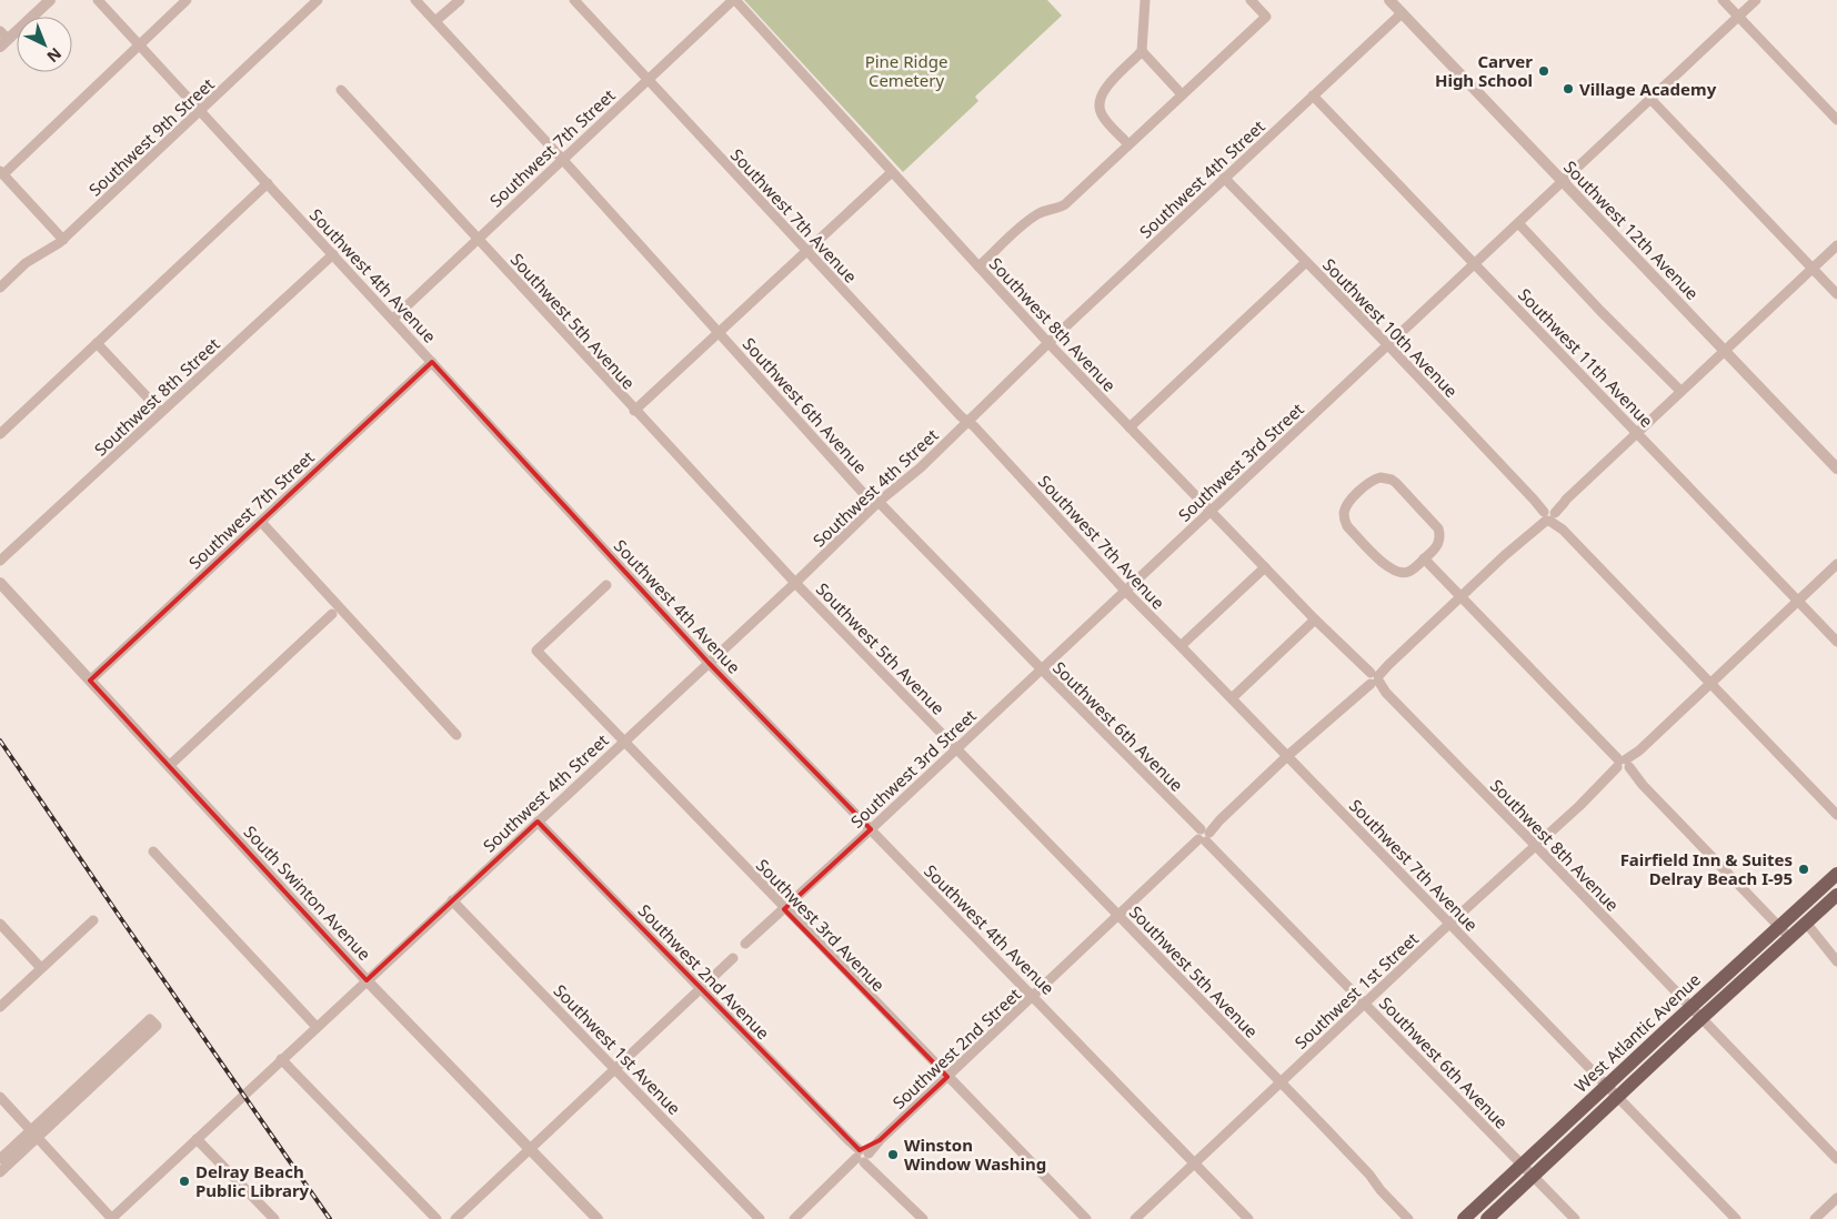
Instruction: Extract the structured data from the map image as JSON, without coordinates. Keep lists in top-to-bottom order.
{
  "streets": {
    "main road": ["West Atlantic Avenue"],
    "street": [
      "Southwest 9th Street",
      "Southwest 7th Street",
      "Southwest 4th Street",
      "Southwest 7th Avenue",
      "Southwest 12th Avenue",
      "Southwest 4th Avenue",
      "Southwest 5th Avenue",
      "Southwest 8th Avenue",
      "Southwest 10th Avenue",
      "Southwest 11th Avenue",
      "Southwest 8th Street",
      "Southwest 6th Avenue",
      "Southwest 3rd Street",
      "South Swinton Avenue",
      "Southwest 3rd Avenue",
      "Southwest 2nd Avenue",
      "Southwest 1st Street",
      "Southwest 2nd Street",
      "Southwest 1st Avenue"
    ]
  },
  "crossings": [
    ["Southwest 9th Street", "Southwest 4th Avenue"],
    ["Southwest 7th Street", "Southwest 7th Avenue"],
    ["Southwest 7th Street", "Southwest 4th Avenue"],
    ["Southwest 7th Street", "Southwest 5th Avenue"],
    ["Southwest 7th Street", "Southwest 8th Avenue"],
    ["Southwest 7th Street", "Southwest 6th Avenue"],
    ["Southwest 7th Street", "South Swinton Avenue"],
    ["Southwest 4th Street", "Southwest 7th Avenue"],
    ["Southwest 4th Street", "Southwest 12th Avenue"],
    ["Southwest 4th Street", "Southwest 4th Avenue"],
    ["Southwest 4th Street", "Southwest 5th Avenue"],
    ["Southwest 4th Street", "Southwest 8th Avenue"],
    ["Southwest 4th Street", "Southwest 10th Avenue"],
    ["Southwest 4th Street", "Southwest 11th Avenue"],
    ["Southwest 4th Street", "Southwest 6th Avenue"],
    ["Southwest 4th Street", "South Swinton Avenue"],
    ["Southwest 4th Street", "Southwest 3rd Avenue"],
    ["Southwest 4th Street", "Southwest 2nd Avenue"],
    ["Southwest 4th Street", "Southwest 1st Avenue"],
    ["Southwest 7th Avenue", "Southwest 3rd Street"],
    ["Southwest 7th Avenue", "Southwest 1st Street"],
    ["Southwest 7th Avenue", "West Atlantic Avenue"],
    ["Southwest 7th Avenue", "Southwest 2nd Street"],
    ["Southwest 12th Avenue", "Southwest 3rd Street"],
    ["Southwest 12th Avenue", "Southwest 2nd Street"],
    ["Southwest 4th Avenue", "Southwest 8th Street"],
    ["Southwest 4th Avenue", "Southwest 3rd Street"],
    ["Southwest 4th Avenue", "Southwest 1st Street"],
    ["Southwest 4th Avenue", "Southwest 2nd Street"],
    ["Southwest 5th Avenue", "Southwest 3rd Street"],
    ["Southwest 5th Avenue", "Southwest 1st Street"],
    ["Southwest 5th Avenue", "Southwest 2nd Street"],
    ["Southwest 8th Avenue", "Southwest 3rd Street"],
    ["Southwest 8th Avenue", "Southwest 1st Street"],
    ["Southwest 8th Avenue", "West Atlantic Avenue"],
    ["Southwest 8th Avenue", "Southwest 2nd Street"],
    ["Southwest 10th Avenue", "Southwest 3rd Street"],
    ["Southwest 10th Avenue", "Southwest 1st Street"],
    ["Southwest 10th Avenue", "Southwest 2nd Street"],
    ["Southwest 11th Avenue", "Southwest 3rd Street"],
    ["Southwest 11th Avenue", "Southwest 1st Street"],
    ["Southwest 11th Avenue", "Southwest 2nd Street"],
    ["Southwest 6th Avenue", "Southwest 3rd Street"],
    ["Southwest 6th Avenue", "Southwest 1st Street"],
    ["Southwest 6th Avenue", "West Atlantic Avenue"],
    ["Southwest 6th Avenue", "Southwest 2nd Street"],
    ["Southwest 3rd Street", "Southwest 3rd Avenue"],
    ["Southwest 3rd Avenue", "Southwest 2nd Street"],
    ["Southwest 2nd Avenue", "Southwest 2nd Street"]
  ],
  "parks": ["Pine Ridge Cemetery"],
  "places": [
    "Carver High School",
    "Village Academy",
    "Fairfield Inn & Suites Delray Beach I-95",
    "Winston Window Washing",
    "Delray Beach Public Library"
  ],
  "north": "bottom right"
}
